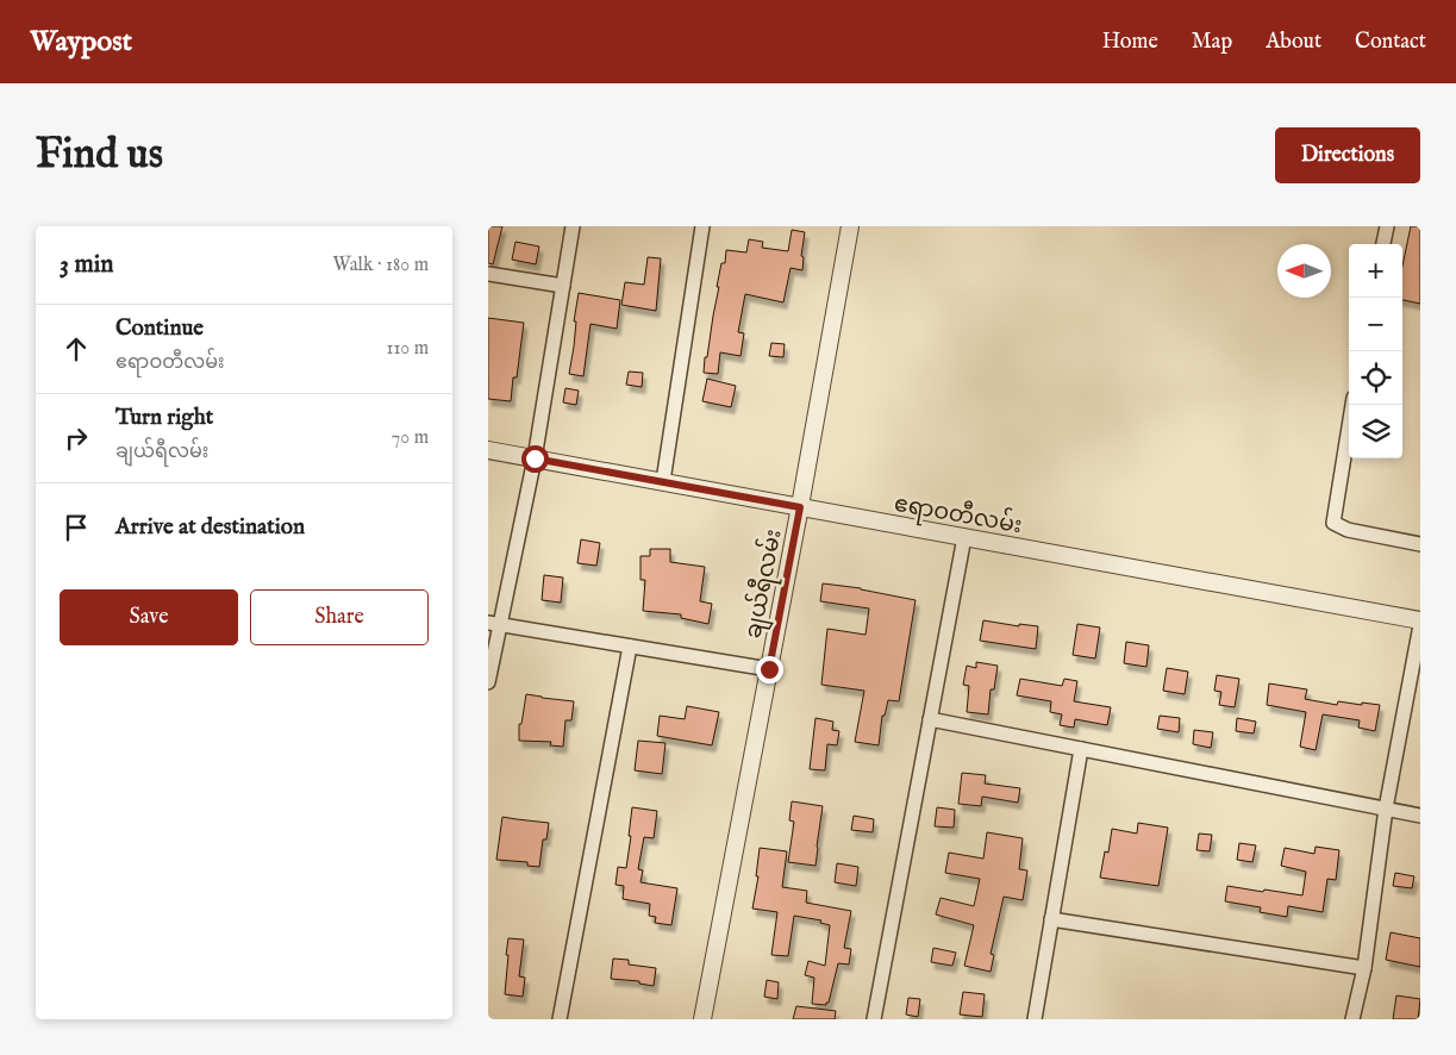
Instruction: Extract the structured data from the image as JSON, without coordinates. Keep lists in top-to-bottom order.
{
  "streets": {
    "street": ["ဧရာဝတီလမ်း", "ချယ်ရီလမ်း"]
  },
  "crossings": [
    ["ဧရာဝတီလမ်း", "ချယ်ရီလမ်း"]
  ],
  "north": "left",
  "page": {
    "header": "Waypost",
    "nav": [
      "Home",
      "Map",
      "About",
      "Contact"
    ],
    "buttons": [
      "Directions",
      ["Save", "Share"]
    ],
    "title": "Find us",
    "heading": ["3 min", "Walk · 180 m"],
    "map_buttons": ["+", "−"],
    "list": [
      ["Continue", "ဧရာဝတီလမ်း", "110 m"],
      ["Turn right", "ချယ်ရီလမ်း", "70 m"],
      "Arrive at destination"
    ]
  }
}
